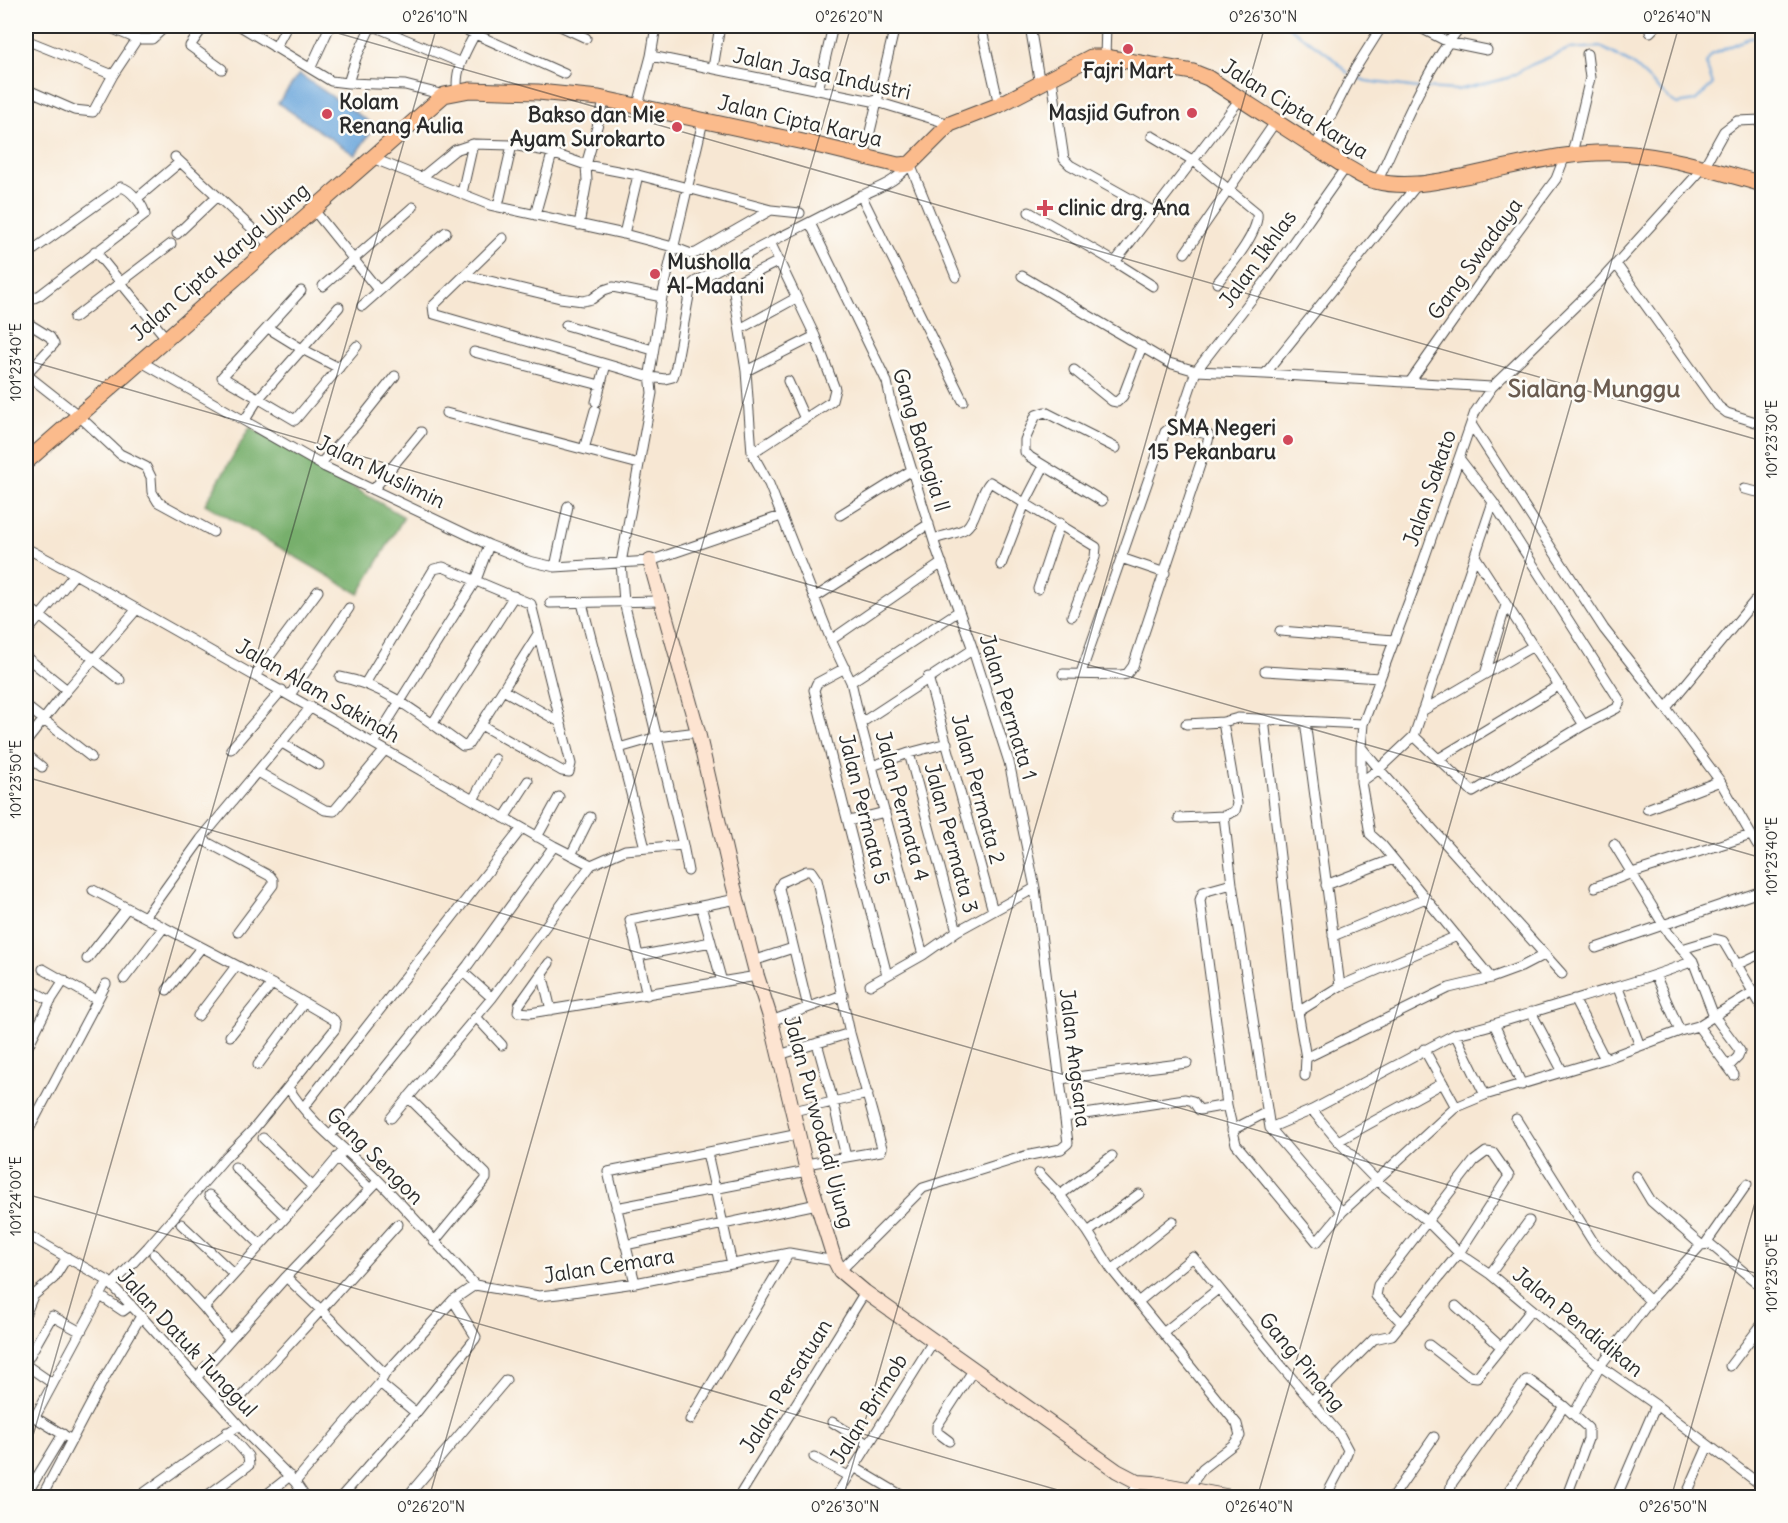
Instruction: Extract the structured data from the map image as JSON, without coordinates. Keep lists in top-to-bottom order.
{
  "streets": {
    "main road": ["Jalan Cipta Karya", "Jalan Cipta Karya Ujung"],
    "street": [
      "Jalan Jasa Industri",
      "Jalan Ikhlas",
      "Gang Swadaya",
      "Gang Bahagia ll",
      "Jalan Muslimin",
      "Jalan Sakato",
      "Jalan Alam Sakinah",
      "Jalan Permata 1",
      "Jalan Permata 2",
      "Jalan Permata 4",
      "Jalan Permata 5",
      "Jalan Permata 3",
      "Jalan Angsana",
      "Jalan Purwodadi Ujung",
      "Gang Sengon",
      "Jalan Cemara",
      "Jalan Pendidikan",
      "Jalan Datuk Tunggul",
      "Gang Pinang",
      "Jalan Persatuan",
      "Jalan Brimob"
    ]
  },
  "crossings": [
    ["Jalan Jasa Industri", "Jalan Cipta Karya"],
    ["Jalan Cipta Karya", "Jalan Ikhlas"],
    ["Jalan Cipta Karya", "Gang Swadaya"],
    ["Jalan Cipta Karya", "Jalan Cipta Karya Ujung"],
    ["Jalan Cipta Karya", "Jalan Sakato"],
    ["Jalan Cipta Karya Ujung", "Jalan Muslimin"],
    ["Gang Bahagia ll", "Jalan Permata 1"],
    ["Jalan Permata 1", "Jalan Angsana"],
    ["Jalan Permata 4", "Jalan Permata 5"],
    ["Jalan Angsana", "Jalan Purwodadi Ujung"],
    ["Jalan Angsana", "Jalan Cemara"],
    ["Jalan Purwodadi Ujung", "Jalan Cemara"],
    ["Gang Sengon", "Jalan Cemara"]
  ],
  "districts": ["Sialang Munggu"],
  "places": {
    "other": [
      "Fajri Mart",
      "Masjid Gufron",
      "Kolam Renang Aulia",
      "Bakso dan Mie Ayam Surokarto",
      "Musholla Al-Madani",
      "SMA Negeri 15 Pekanbaru"
    ],
    "health": ["clinic drg. Ana"]
  },
  "coordinates": [
    "0°26'10\"N",
    "0°26'20\"N",
    "0°26'30\"N",
    "0°26'40\"N",
    "101°23'40\"E",
    "101°23'30\"E",
    "101°23'50\"E",
    "101°24'00\"E",
    "0°26'50\"N"
  ]
}
